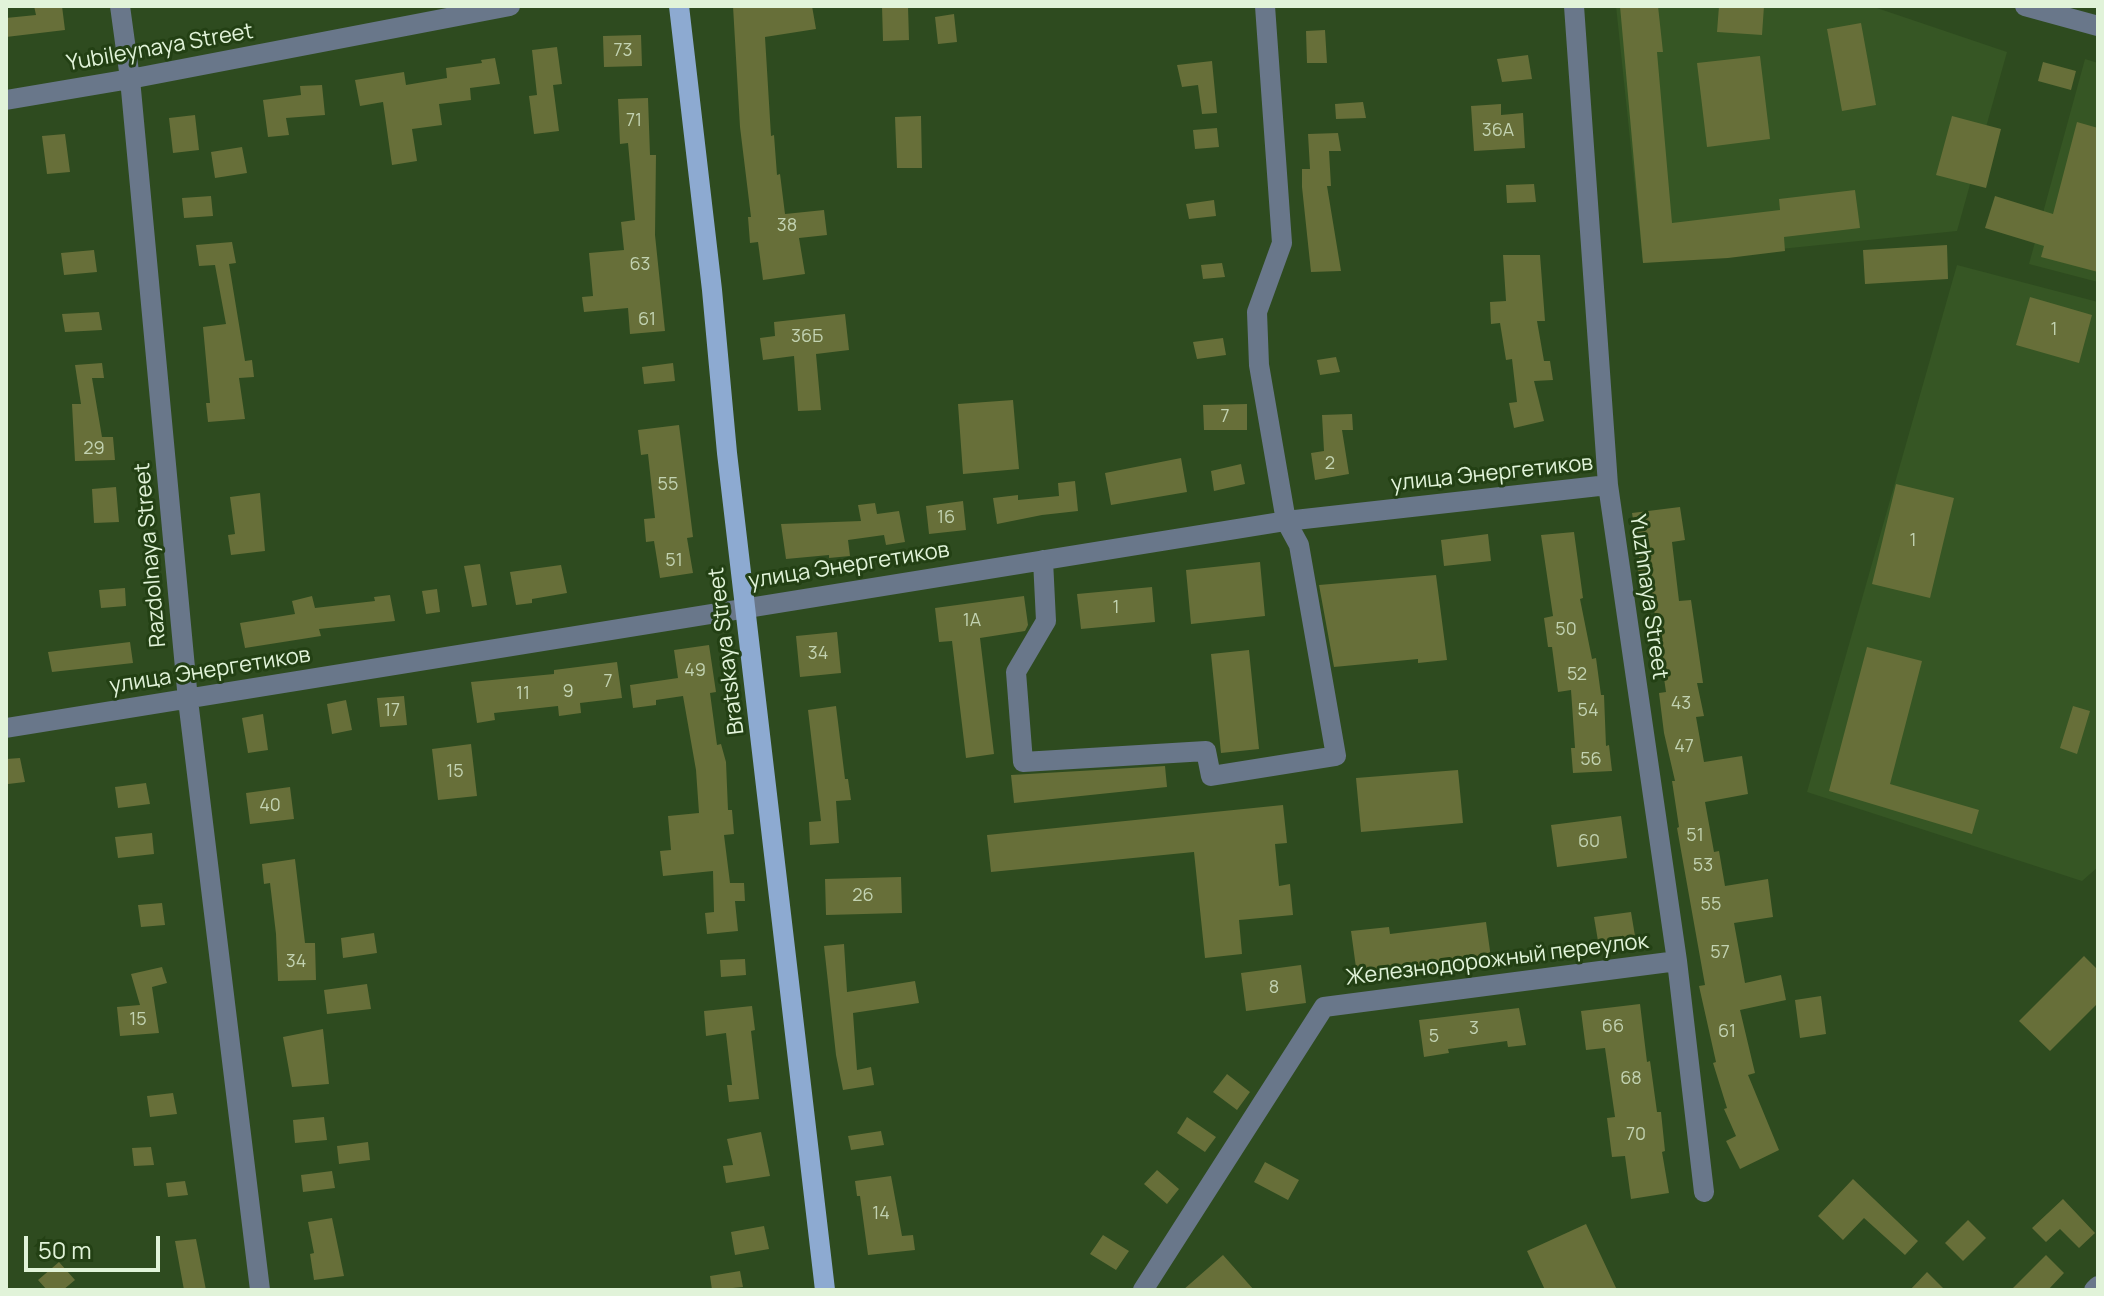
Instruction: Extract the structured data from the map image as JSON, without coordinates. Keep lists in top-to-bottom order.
{
  "streets": {
    "main road": ["Bratskaya Street"],
    "street": [
      "Yubileynaya Street",
      "улица Энергетиков",
      "Razdolnaya Street",
      "Yuzhnaya Street",
      "Железнодорожный переулок"
    ]
  },
  "crossings": [
    ["Yubileynaya Street", "Razdolnaya Street"],
    ["улица Энергетиков", "Razdolnaya Street"],
    ["улица Энергетиков", "Yuzhnaya Street"],
    ["улица Энергетиков", "Bratskaya Street"],
    ["Yuzhnaya Street", "Железнодорожный переулок"]
  ],
  "house_numbers": [
    "73",
    "71",
    "36А",
    "38",
    "63",
    "61",
    "1",
    "36Б",
    "7",
    "29",
    "2",
    "55",
    "16",
    "1",
    "51",
    "1",
    "1А",
    "50",
    "34",
    "49",
    "52",
    "7",
    "9",
    "11",
    "43",
    "17",
    "54",
    "47",
    "56",
    "15",
    "40",
    "51",
    "60",
    "53",
    "26",
    "55",
    "57",
    "34",
    "8",
    "15",
    "66",
    "3",
    "61",
    "5",
    "68",
    "70",
    "14"
  ],
  "scale_bar": "50 m"
}
